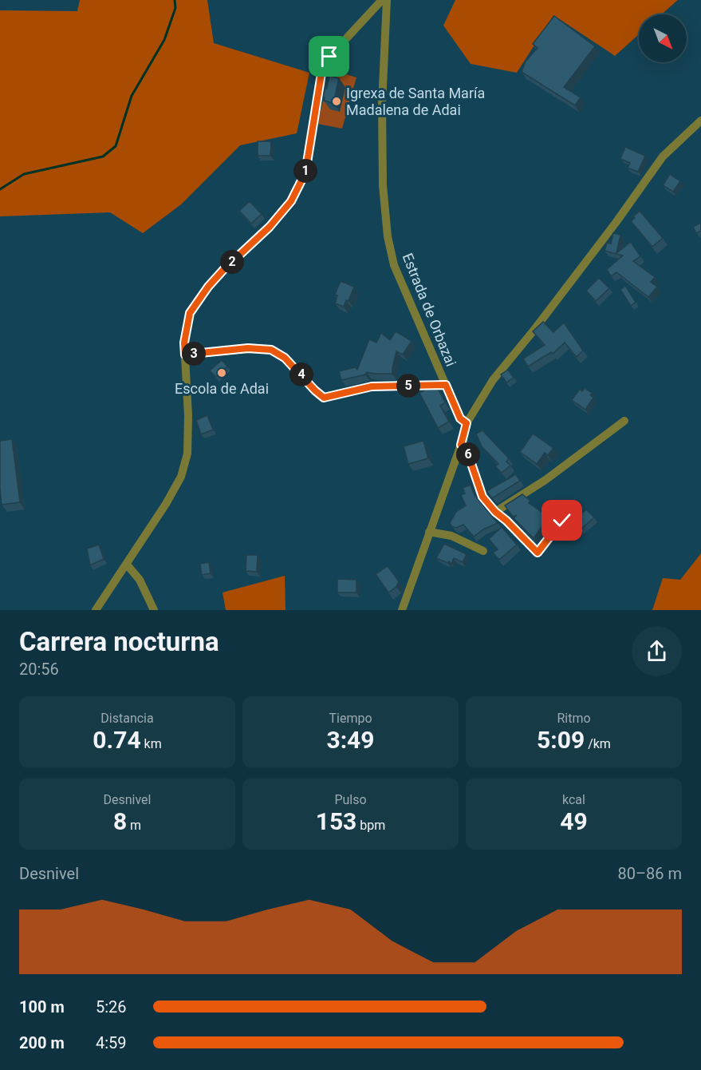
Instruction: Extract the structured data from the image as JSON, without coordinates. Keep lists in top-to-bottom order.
{
  "streets": {
    "street": ["Estrada de Orbazai"]
  },
  "places": ["Igrexa de Santa María Madalena de Adai", "Escola de Adai"],
  "north": "bottom right",
  "page": {
    "pins": [
      "1",
      "2",
      "3",
      "4",
      "5",
      "6"
    ],
    "heading": ["Carrera nocturna", "20:56"],
    "stats": [
      ["Distancia", "0.74 km"],
      ["Tiempo", "3:49"],
      ["Ritmo", "5:09 /km"],
      ["Desnivel", "8 m"],
      ["Pulso", "153 bpm"],
      ["kcal", "49"]
    ],
    "chart": ["Desnivel", "80–86 m"],
    "list": [
      {
        "name": "100 m",
        "note": "5:26"
      },
      {
        "name": "200 m",
        "note": "4:59"
      }
    ]
  }
}
